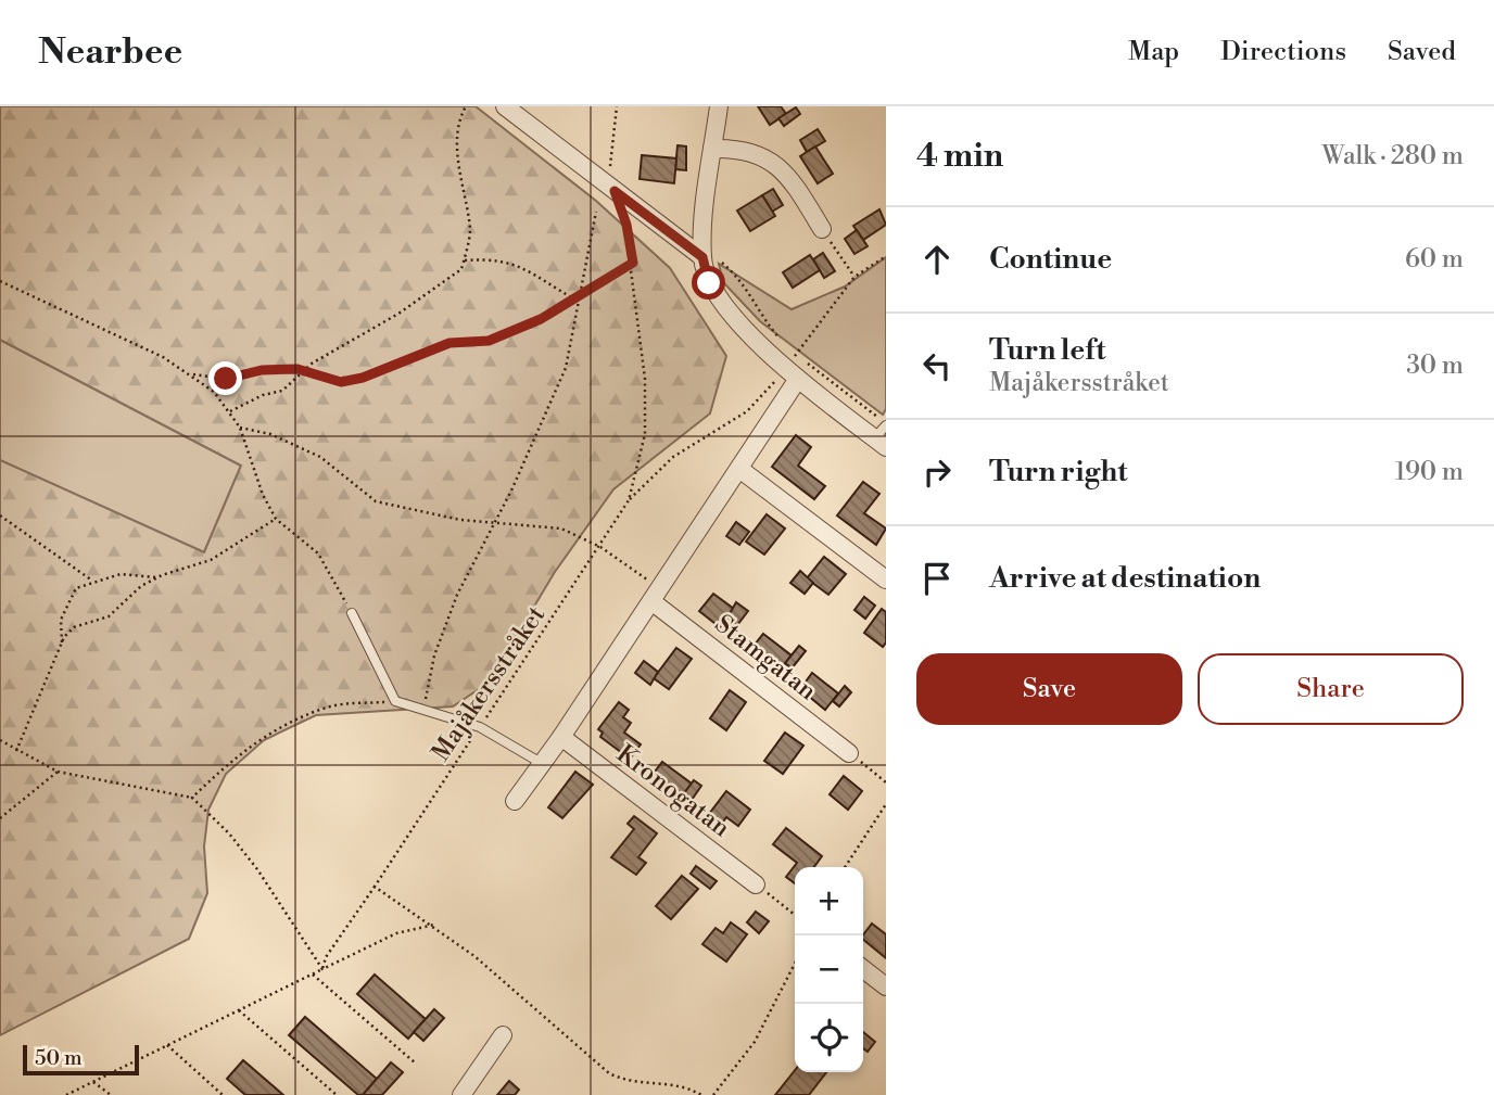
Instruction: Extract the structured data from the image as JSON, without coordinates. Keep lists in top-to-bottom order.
{
  "streets": {
    "street": ["Stamgatan", "Kronogatan"],
    "path": ["Majåkersstråket"]
  },
  "scale_bar": "50 m",
  "page": {
    "header": "Nearbee",
    "nav": ["Map", "Directions", "Saved"],
    "heading": ["4 min", "Walk · 280 m"],
    "list": [
      ["Continue", "60 m"],
      ["Turn left", "Majåkersstråket", "30 m"],
      ["Turn right", "190 m"],
      "Arrive at destination"
    ],
    "buttons": ["Save", "Share"],
    "map_buttons": ["+", "−"],
    "scale": "50 m"
  }
}
